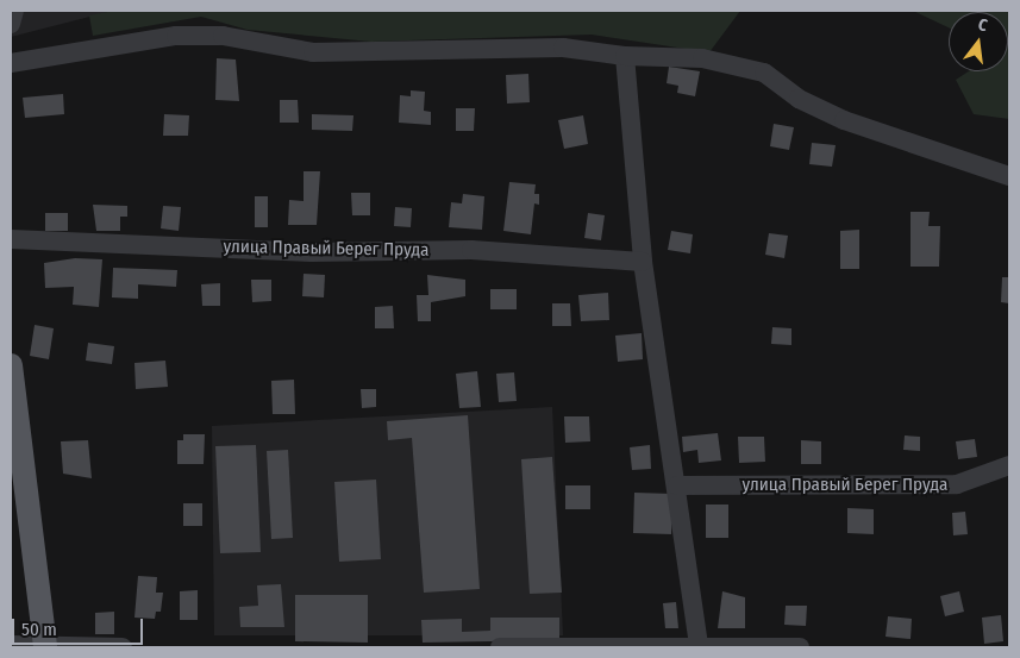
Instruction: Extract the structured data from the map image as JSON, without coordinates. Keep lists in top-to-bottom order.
{
  "streets": {
    "street": ["улица Правый Берег Пруда"]
  },
  "scale_bar": "50 m",
  "north": "top"
}
